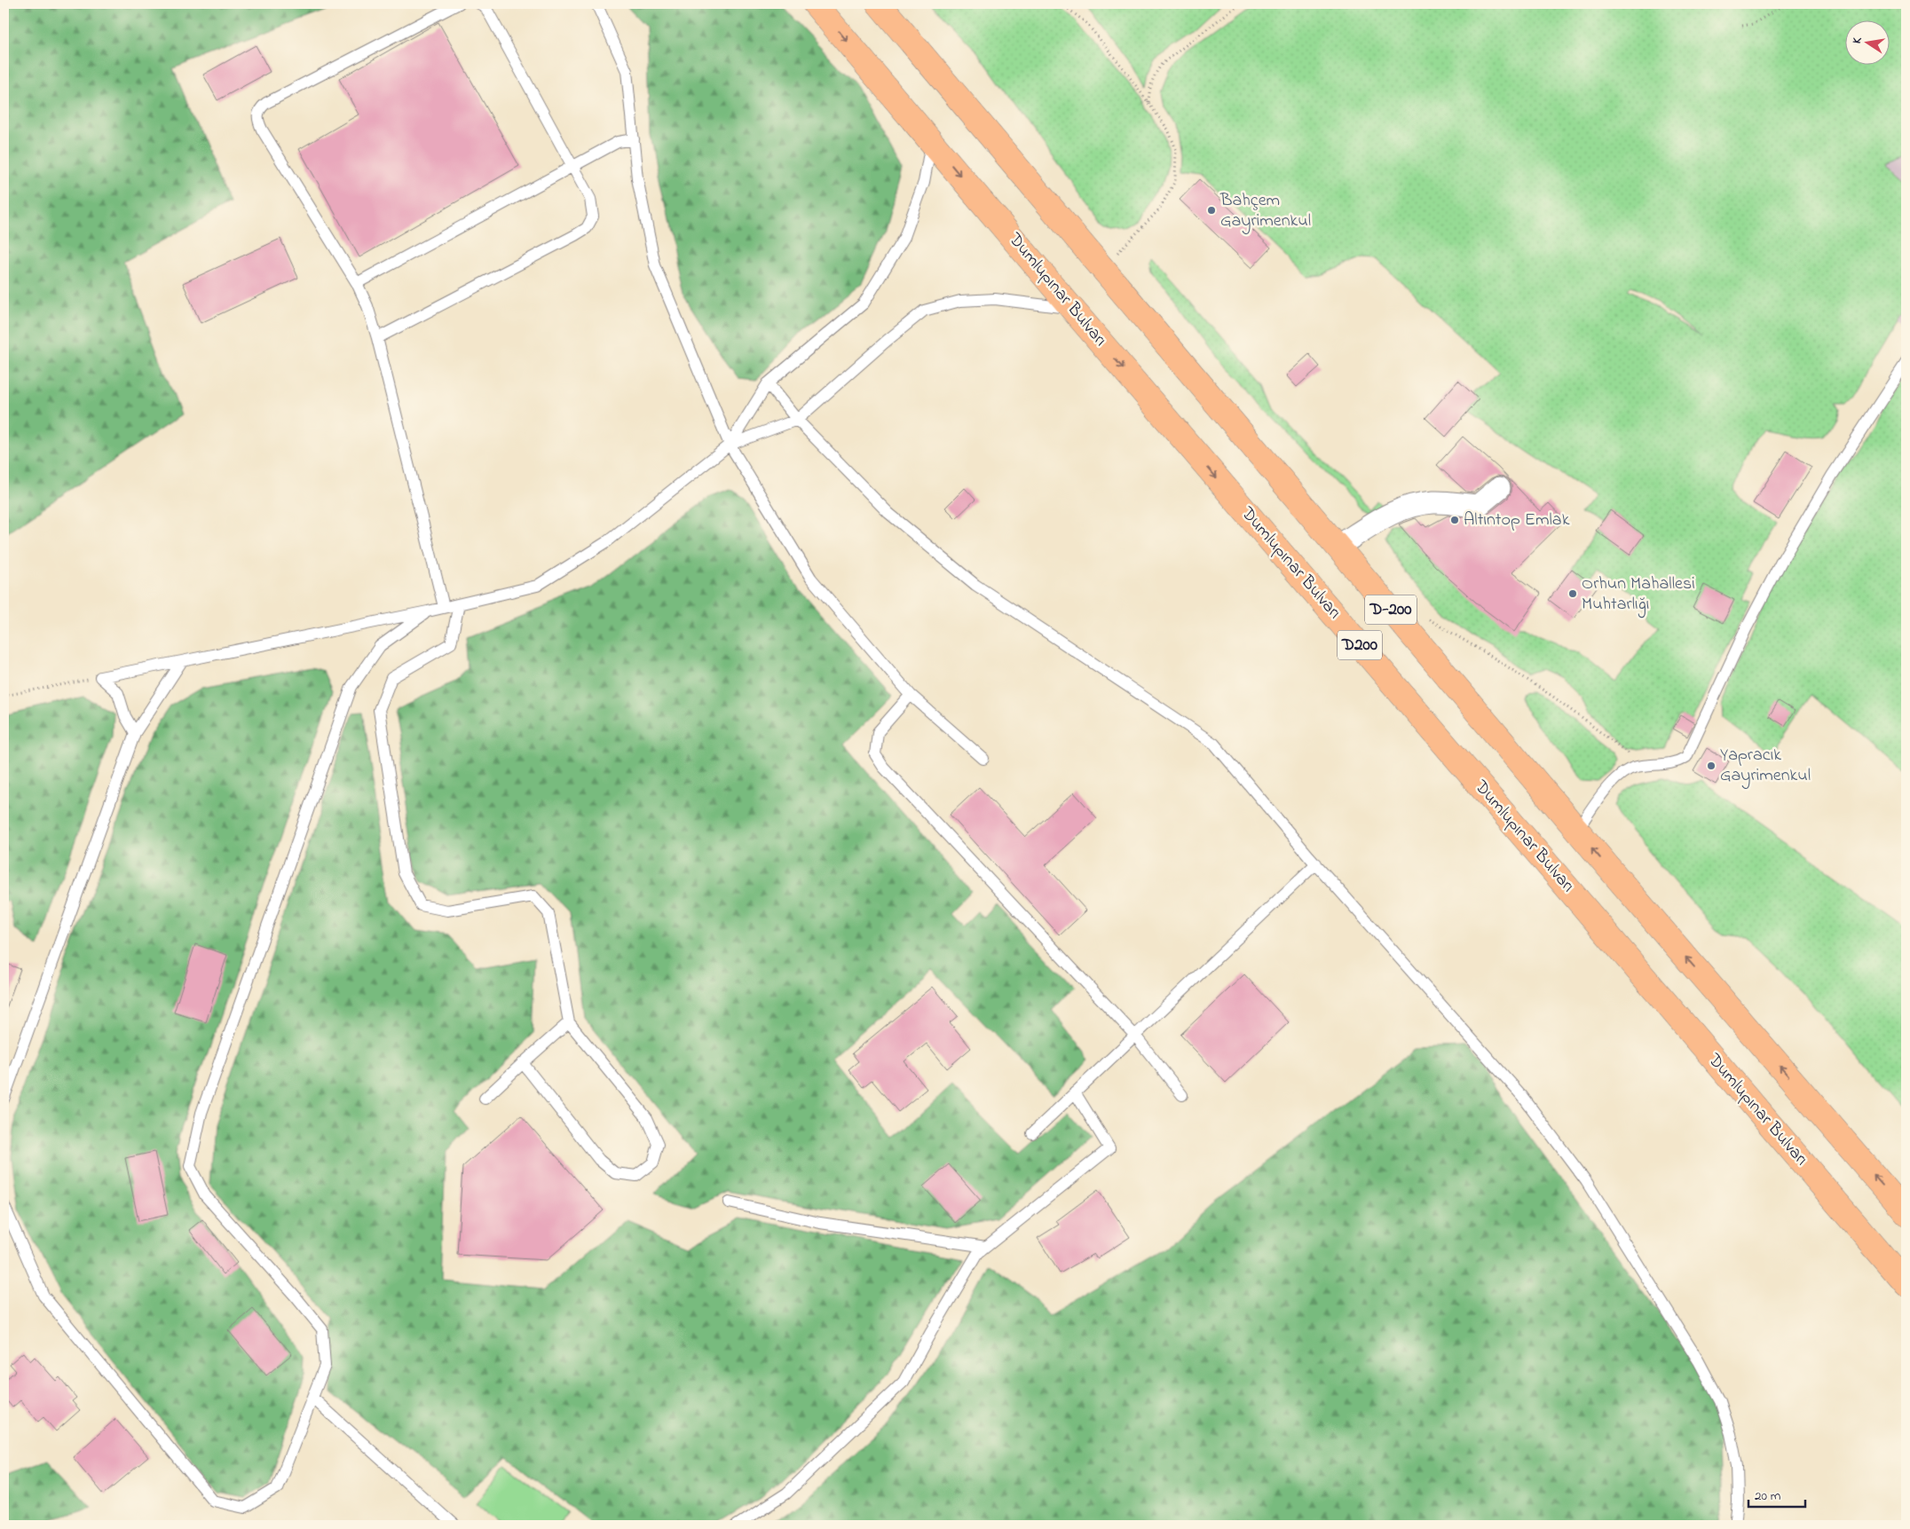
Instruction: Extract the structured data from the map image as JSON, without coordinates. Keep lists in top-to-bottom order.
{
  "streets": {
    "highway": ["Dumlupınar Bulvarı", "D-200", "D200"]
  },
  "places": [
    "Bahçem Gayrimenkul",
    "Altıntop Emlak",
    "Orhun Mahallesi Muhtarlığı",
    "Yapracık Gayrimenkul"
  ],
  "scale_bar": "20 m",
  "north": "left"
}
